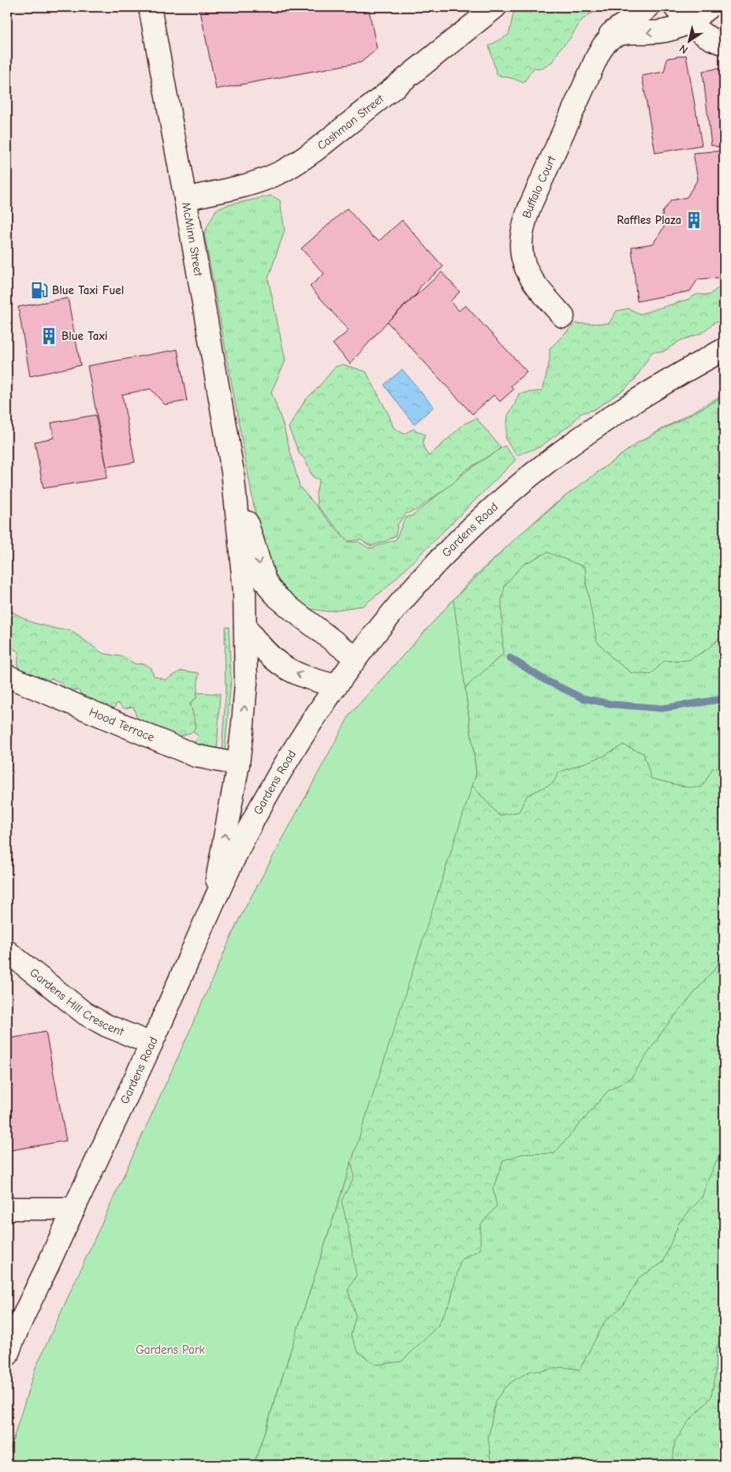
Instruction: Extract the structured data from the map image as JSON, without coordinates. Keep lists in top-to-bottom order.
{
  "streets": {
    "street": [
      "Cashman Street",
      "Buffalo Court",
      "McMinn Street",
      "Gardens Road",
      "Hood Terrace",
      "Gardens Hill Crescent"
    ]
  },
  "crossings": [
    ["Cashman Street", "McMinn Street"],
    ["Gardens Road", "Gardens Hill Crescent"]
  ],
  "parks": ["Gardens Park"],
  "places": {
    "building": ["Raffles Plaza", "Blue Taxi"],
    "fuel station": ["Blue Taxi Fuel"]
  },
  "north": "bottom left"
}
